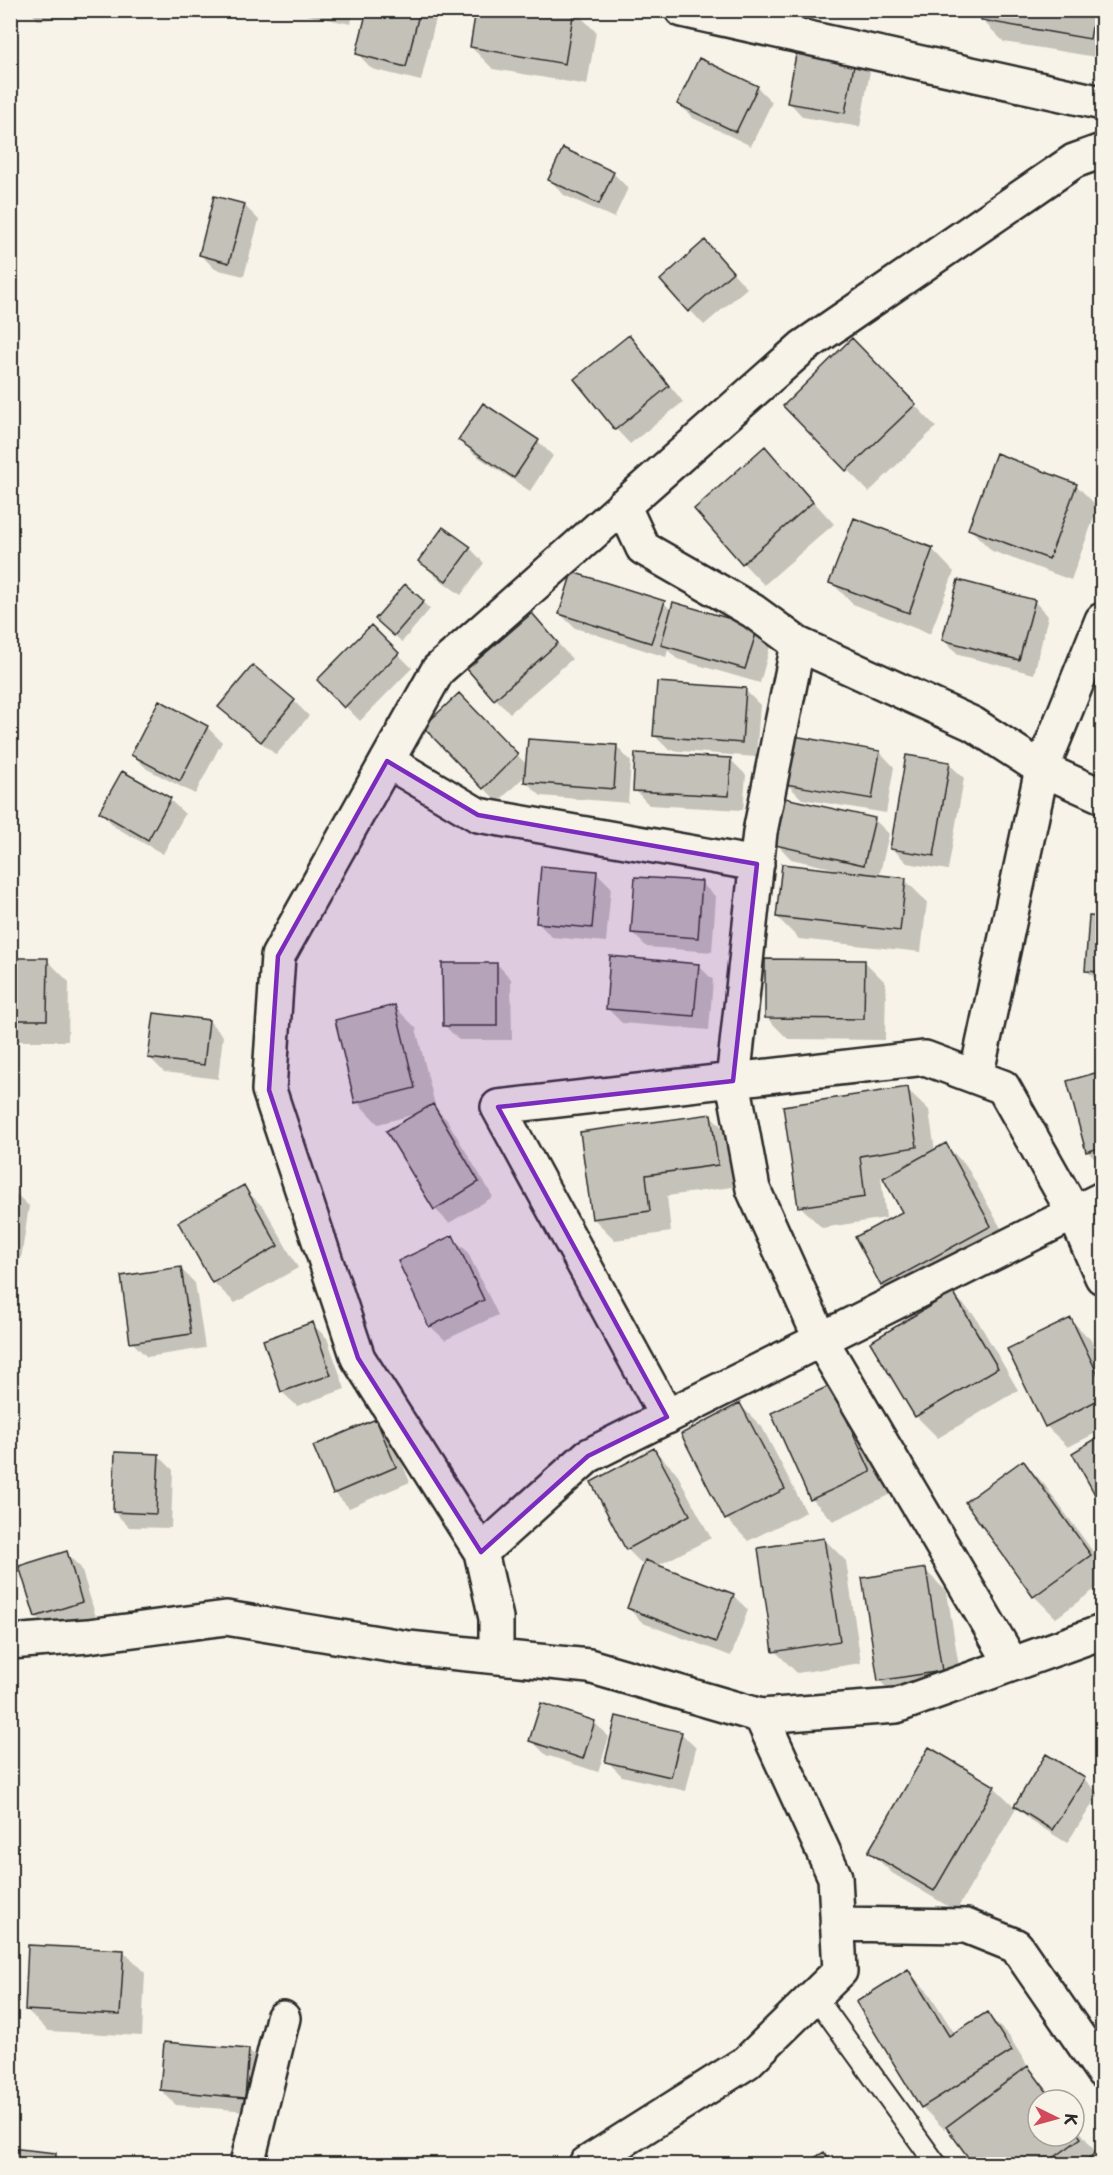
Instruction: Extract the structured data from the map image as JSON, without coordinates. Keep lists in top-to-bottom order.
{
  "north": "right"
}
